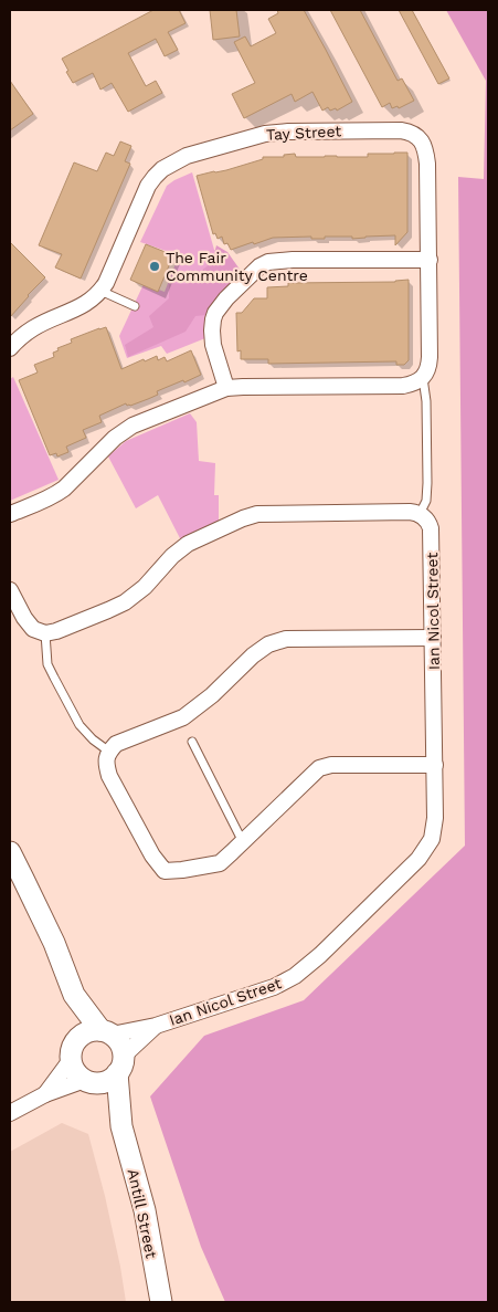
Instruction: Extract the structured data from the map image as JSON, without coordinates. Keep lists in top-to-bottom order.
{
  "streets": {
    "main road": ["Antill Street"],
    "street": ["Tay Street", "Ian Nicol Street"]
  },
  "crossings": [
    ["Tay Street", "Ian Nicol Street"],
    ["Ian Nicol Street", "Antill Street"]
  ],
  "places": ["The Fair Community Centre"]
}
